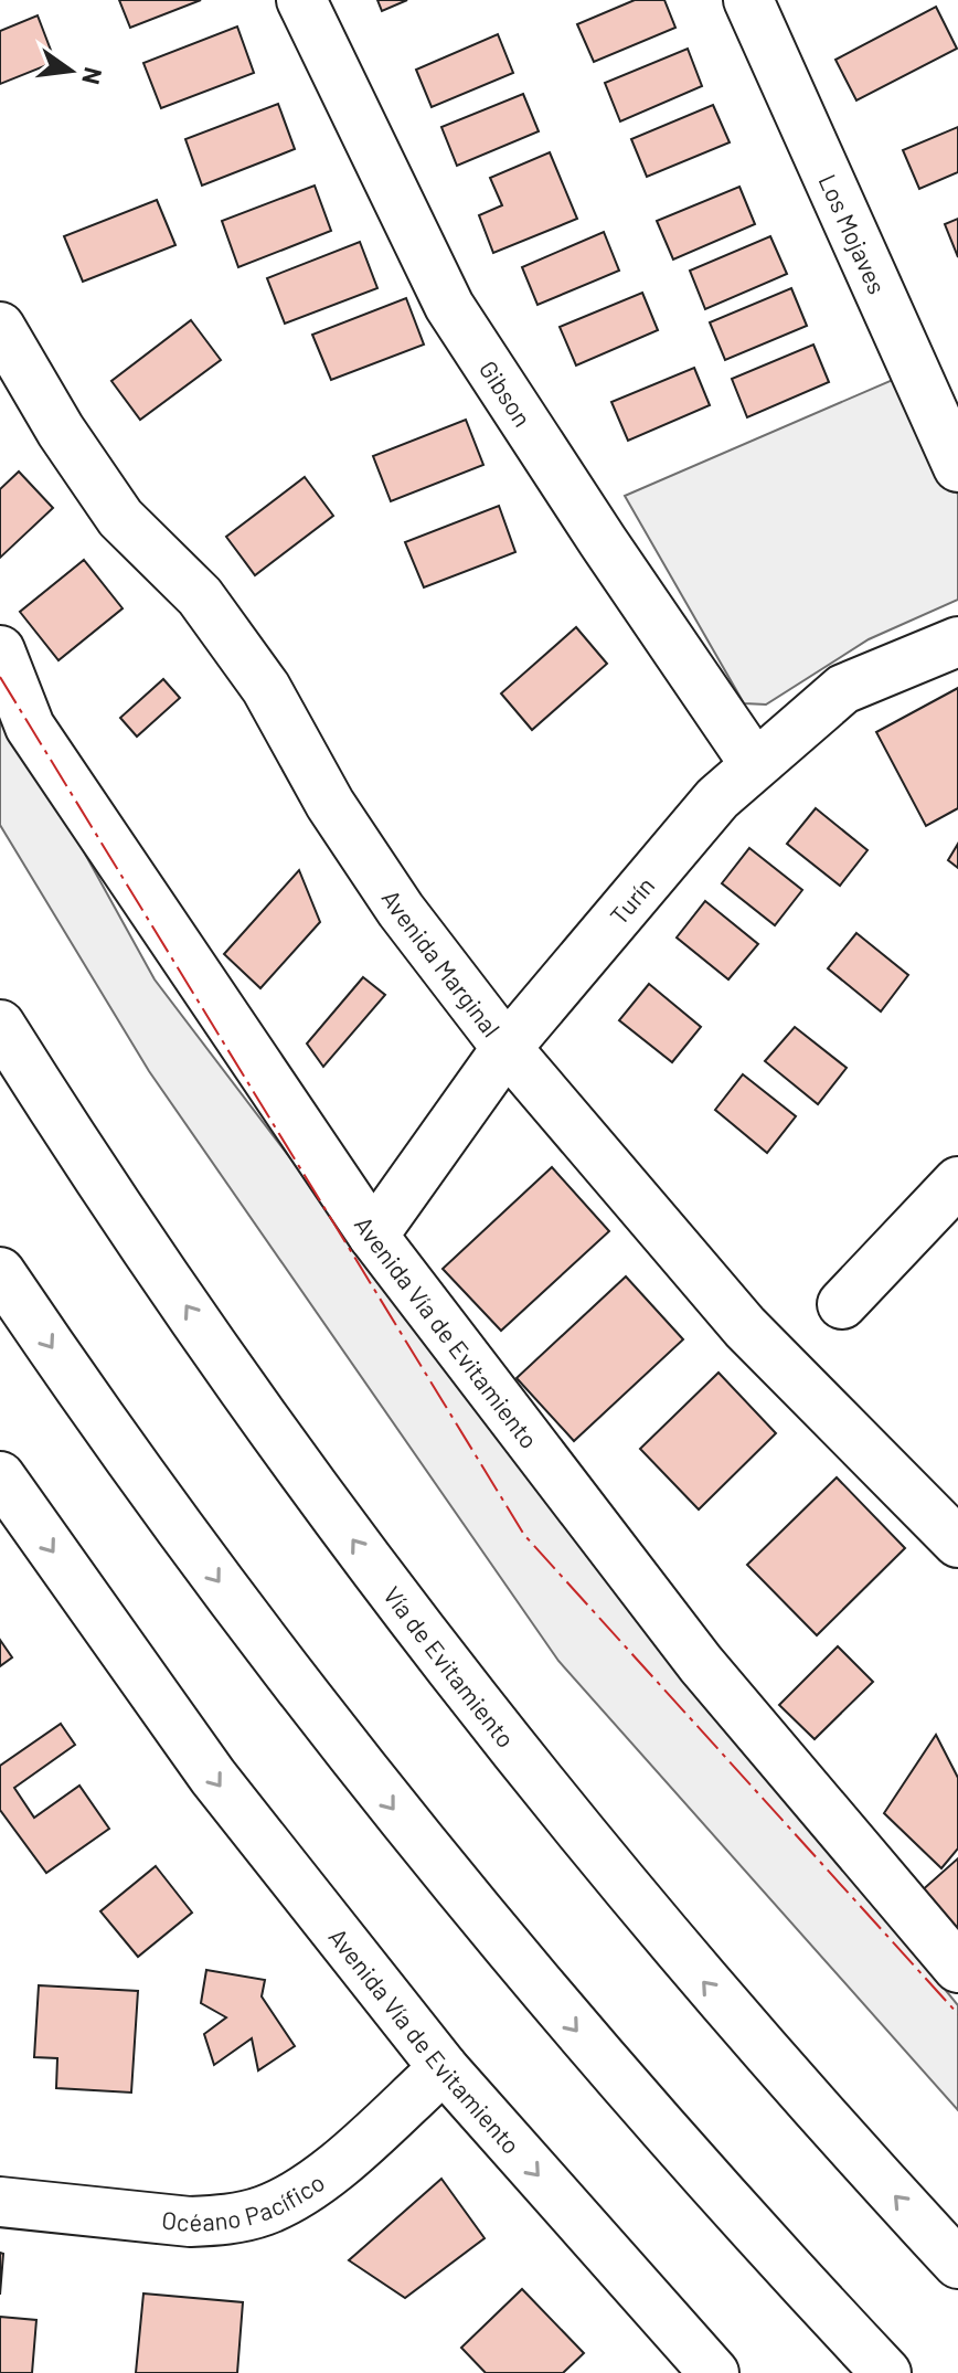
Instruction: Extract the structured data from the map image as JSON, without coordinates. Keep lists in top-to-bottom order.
{
  "streets": {
    "main road": [
      "Los Mojaves",
      "Gibson",
      "Turín",
      "Avenida Marginal",
      "Avenida Vía de Evitamiento",
      "Vía de Evitamiento",
      "Océano Pacífico"
    ]
  },
  "crossings": [
    ["Gibson", "Turín"],
    ["Turín", "Avenida Marginal"],
    ["Turín", "Avenida Vía de Evitamiento"],
    ["Avenida Vía de Evitamiento", "Océano Pacífico"]
  ],
  "north": "right"
}
